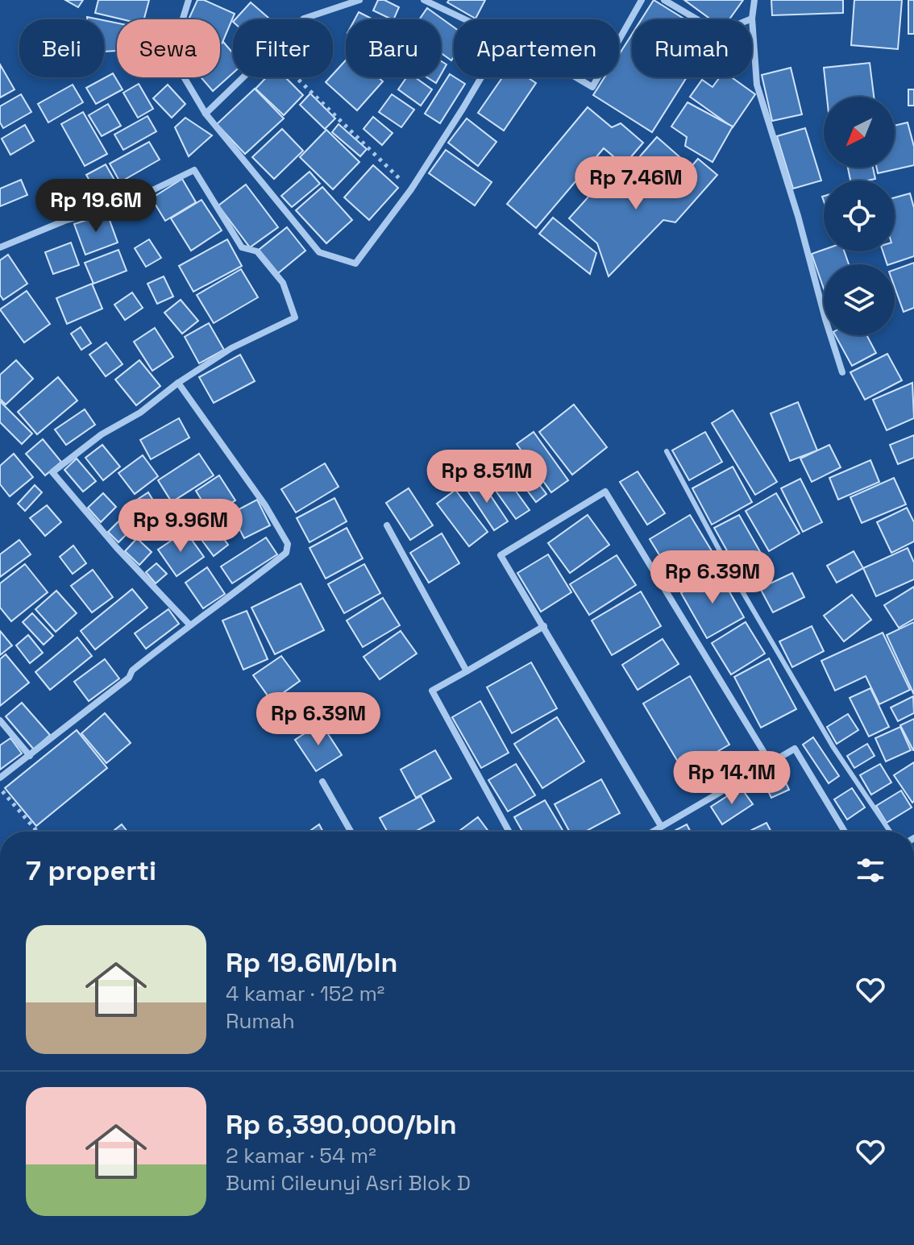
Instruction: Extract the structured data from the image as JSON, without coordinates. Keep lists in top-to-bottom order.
{
  "north": "bottom left",
  "page": {
    "chip": [
      "Beli",
      "Sewa",
      "Filter",
      "Baru",
      "Apartemen",
      "Rumah"
    ],
    "price": [
      "Rp 7.46M",
      "Rp 19.6M",
      "Rp 8.51M",
      "Rp 9.96M",
      "Rp 6.39M",
      "Rp 6.39M",
      "Rp 14.1M"
    ],
    "heading": "7 properti",
    "list": [
      {
        "name": "Rp 19.6M/bln",
        "note": "4 kamar · 152 m² · Rumah"
      },
      {
        "name": "Rp 6,390,000/bln",
        "note": "2 kamar · 54 m² · Bumi Cileunyi Asri Blok D"
      }
    ]
  }
}
